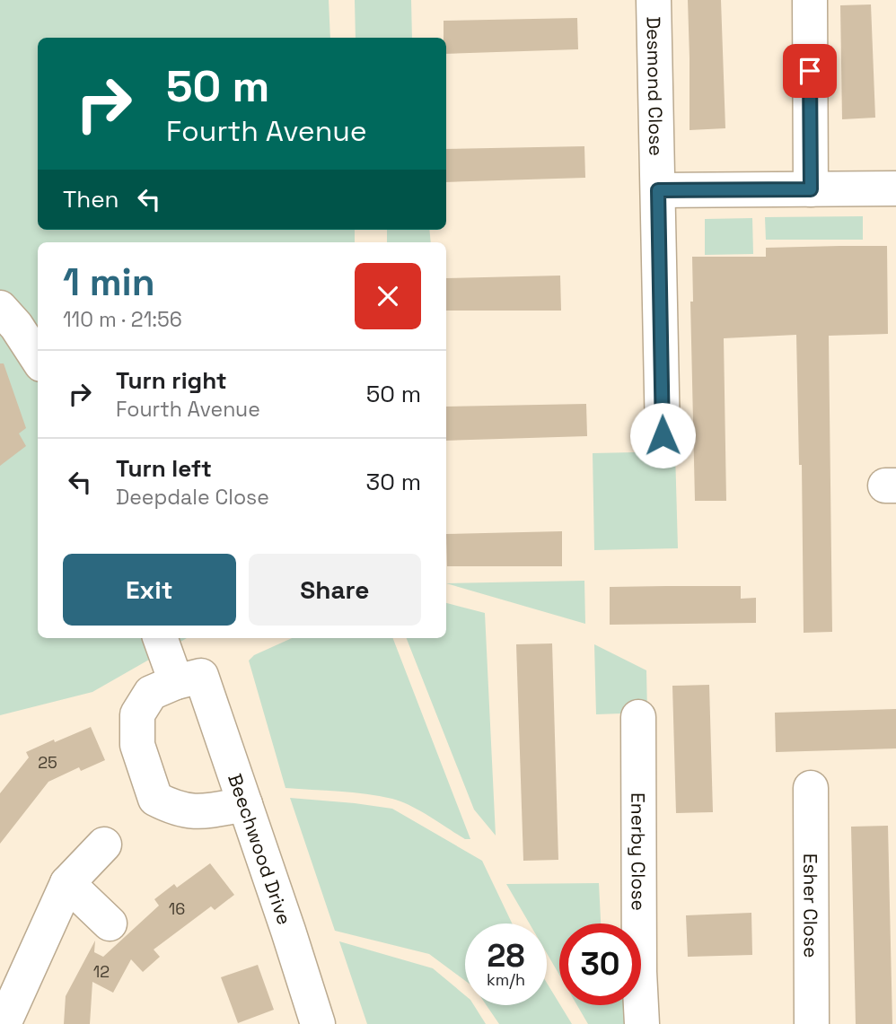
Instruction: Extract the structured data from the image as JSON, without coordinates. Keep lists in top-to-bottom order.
{
  "streets": {
    "street": [
      "Desmond Close",
      "Beechwood Drive",
      "Enerby Close",
      "Esher Close"
    ]
  },
  "house_numbers": ["25", "16", "12"],
  "page": {
    "turn": ["50 m", "Fourth Avenue"],
    "then": "Then",
    "heading": ["1 min", "110 m · 21:56"],
    "list": [
      {
        "name": "Turn right",
        "note": "Fourth Avenue",
        "value": "50 m"
      },
      {
        "name": "Turn left",
        "note": "Deepdale Close",
        "value": "30 m"
      }
    ],
    "buttons": ["Exit", "Share"],
    "speed": "28 km/h",
    "limit": "30"
  }
}
